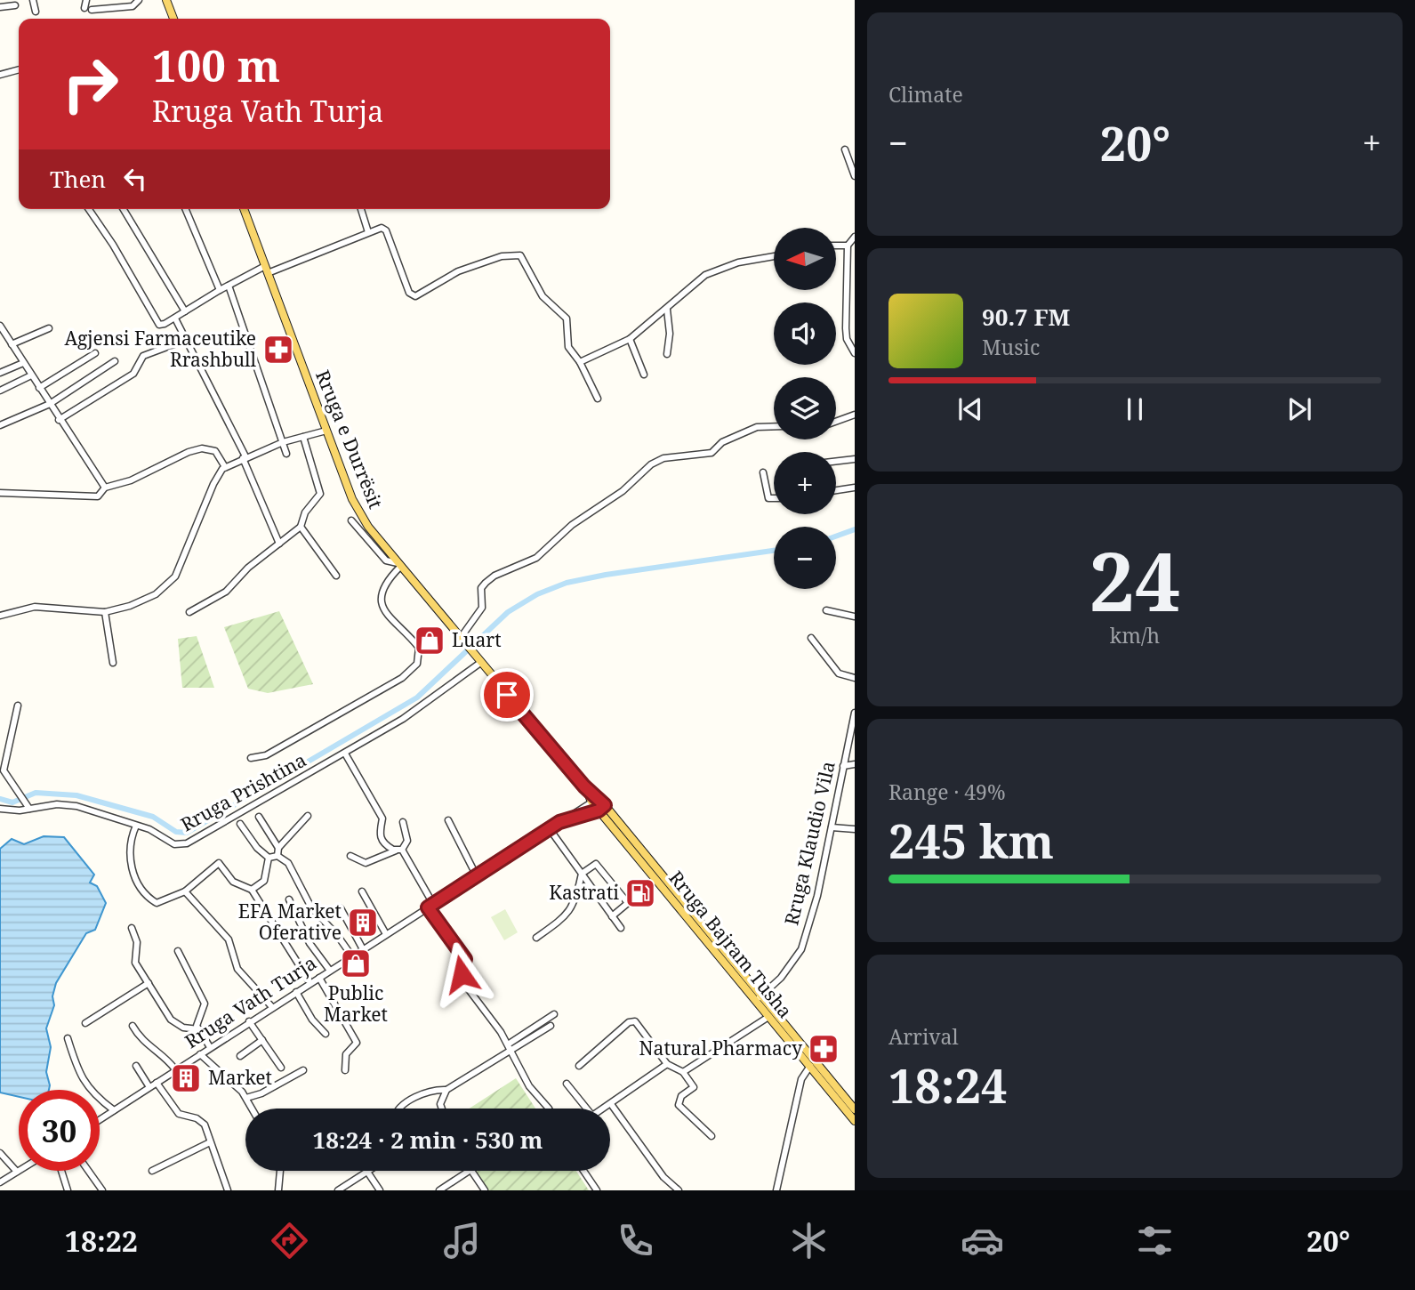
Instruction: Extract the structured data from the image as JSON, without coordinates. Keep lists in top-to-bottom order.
{
  "streets": {
    "main road": ["Rruga e Durrësit", "Rruga Bajram Tusha"],
    "street": ["Rruga Prishtina", "Rruga Klaudio Vila", "Rruga Vath Turja"]
  },
  "crossings": [
    ["Rruga e Durrësit", "Rruga Prishtina"],
    ["Rruga e Durrësit", "Rruga Bajram Tusha"],
    ["Rruga Prishtina", "Rruga Bajram Tusha"],
    ["Rruga Klaudio Vila", "Rruga Bajram Tusha"],
    ["Rruga Bajram Tusha", "Rruga Vath Turja"]
  ],
  "places": {
    "pharmacy": ["Agjensi Farmaceutike Rrashbull", "Natural Pharmacy"],
    "shop": ["Luart", "Public Market"],
    "fuel station": ["Kastrati"],
    "building": ["EFA Market Oferative", "Market"]
  },
  "north": "left",
  "page": {
    "tile": [
      "Climate",
      ["24", "km/h"],
      ["Range · 49%", "245 km"],
      ["Arrival", "18:24"]
    ],
    "turn": ["100 m", "Rruga Vath Turja"],
    "heat": ["−", "20°", "+"],
    "then": "Then",
    "map_buttons": ["+", "−"],
    "song": ["90.7 FM", "Music"],
    "limit": "30",
    "trip": "18:24 · 2 min · 530 m",
    "tabs": ["18:22", "20°"]
  }
}
